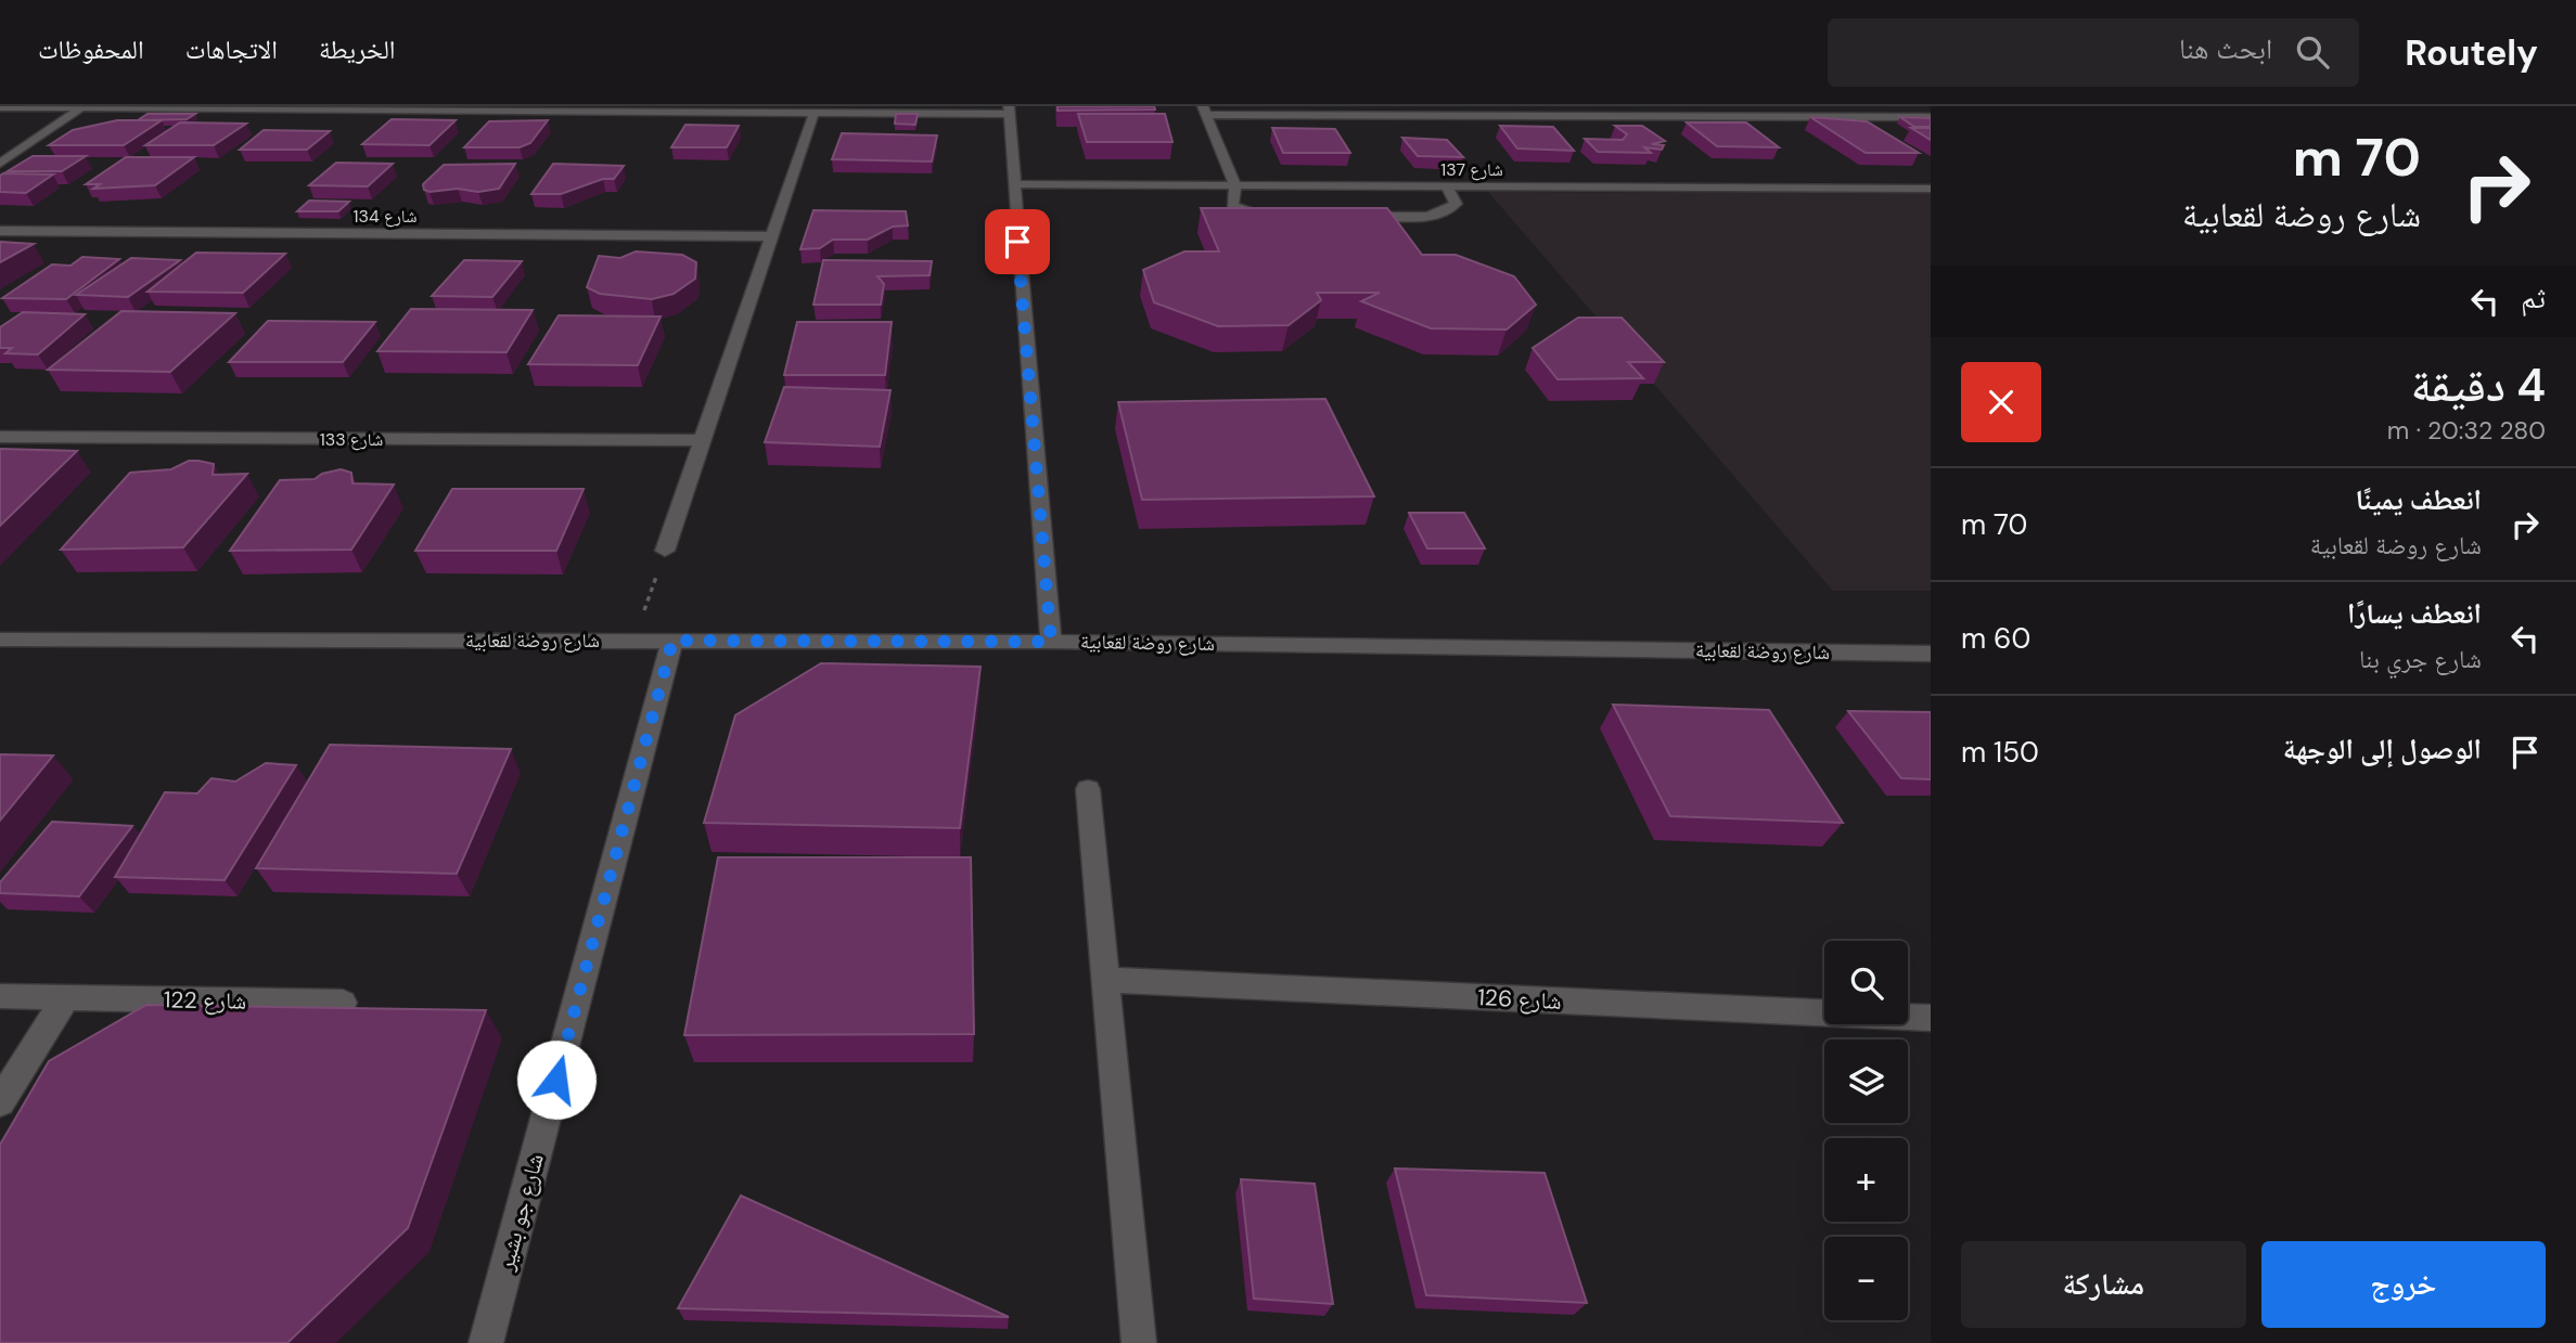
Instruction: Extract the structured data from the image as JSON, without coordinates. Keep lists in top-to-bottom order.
{
  "streets": {
    "street": [
      "شارع 137",
      "شارع 134",
      "شارع 133",
      "شارع روضة لقعابية",
      "شارع 126",
      "شارع 122",
      "شارع جو بشير"
    ]
  },
  "crossings": [
    ["شارع روضة لقعابية", "شارع جو بشير"]
  ],
  "page": {
    "header": "Routely",
    "search": "ابحث هنا",
    "nav": ["الخريطة", "الاتجاهات", "المحفوظات"],
    "turn": ["70 m", "شارع روضة لقعابية"],
    "then": "ثم",
    "heading": ["4 دقيقة", "280 m · 20:32"],
    "list": [
      {
        "name": "انعطف يمينًا",
        "note": "شارع روضة لقعابية",
        "value": "70 m"
      },
      {
        "name": "انعطف يسارًا",
        "note": "شارع جري بنا",
        "value": "60 m"
      },
      {
        "name": "الوصول إلى الوجهة",
        "value": "150 m"
      }
    ],
    "map_buttons": ["+", "−"],
    "buttons": ["خروج", "مشاركة"]
  }
}
